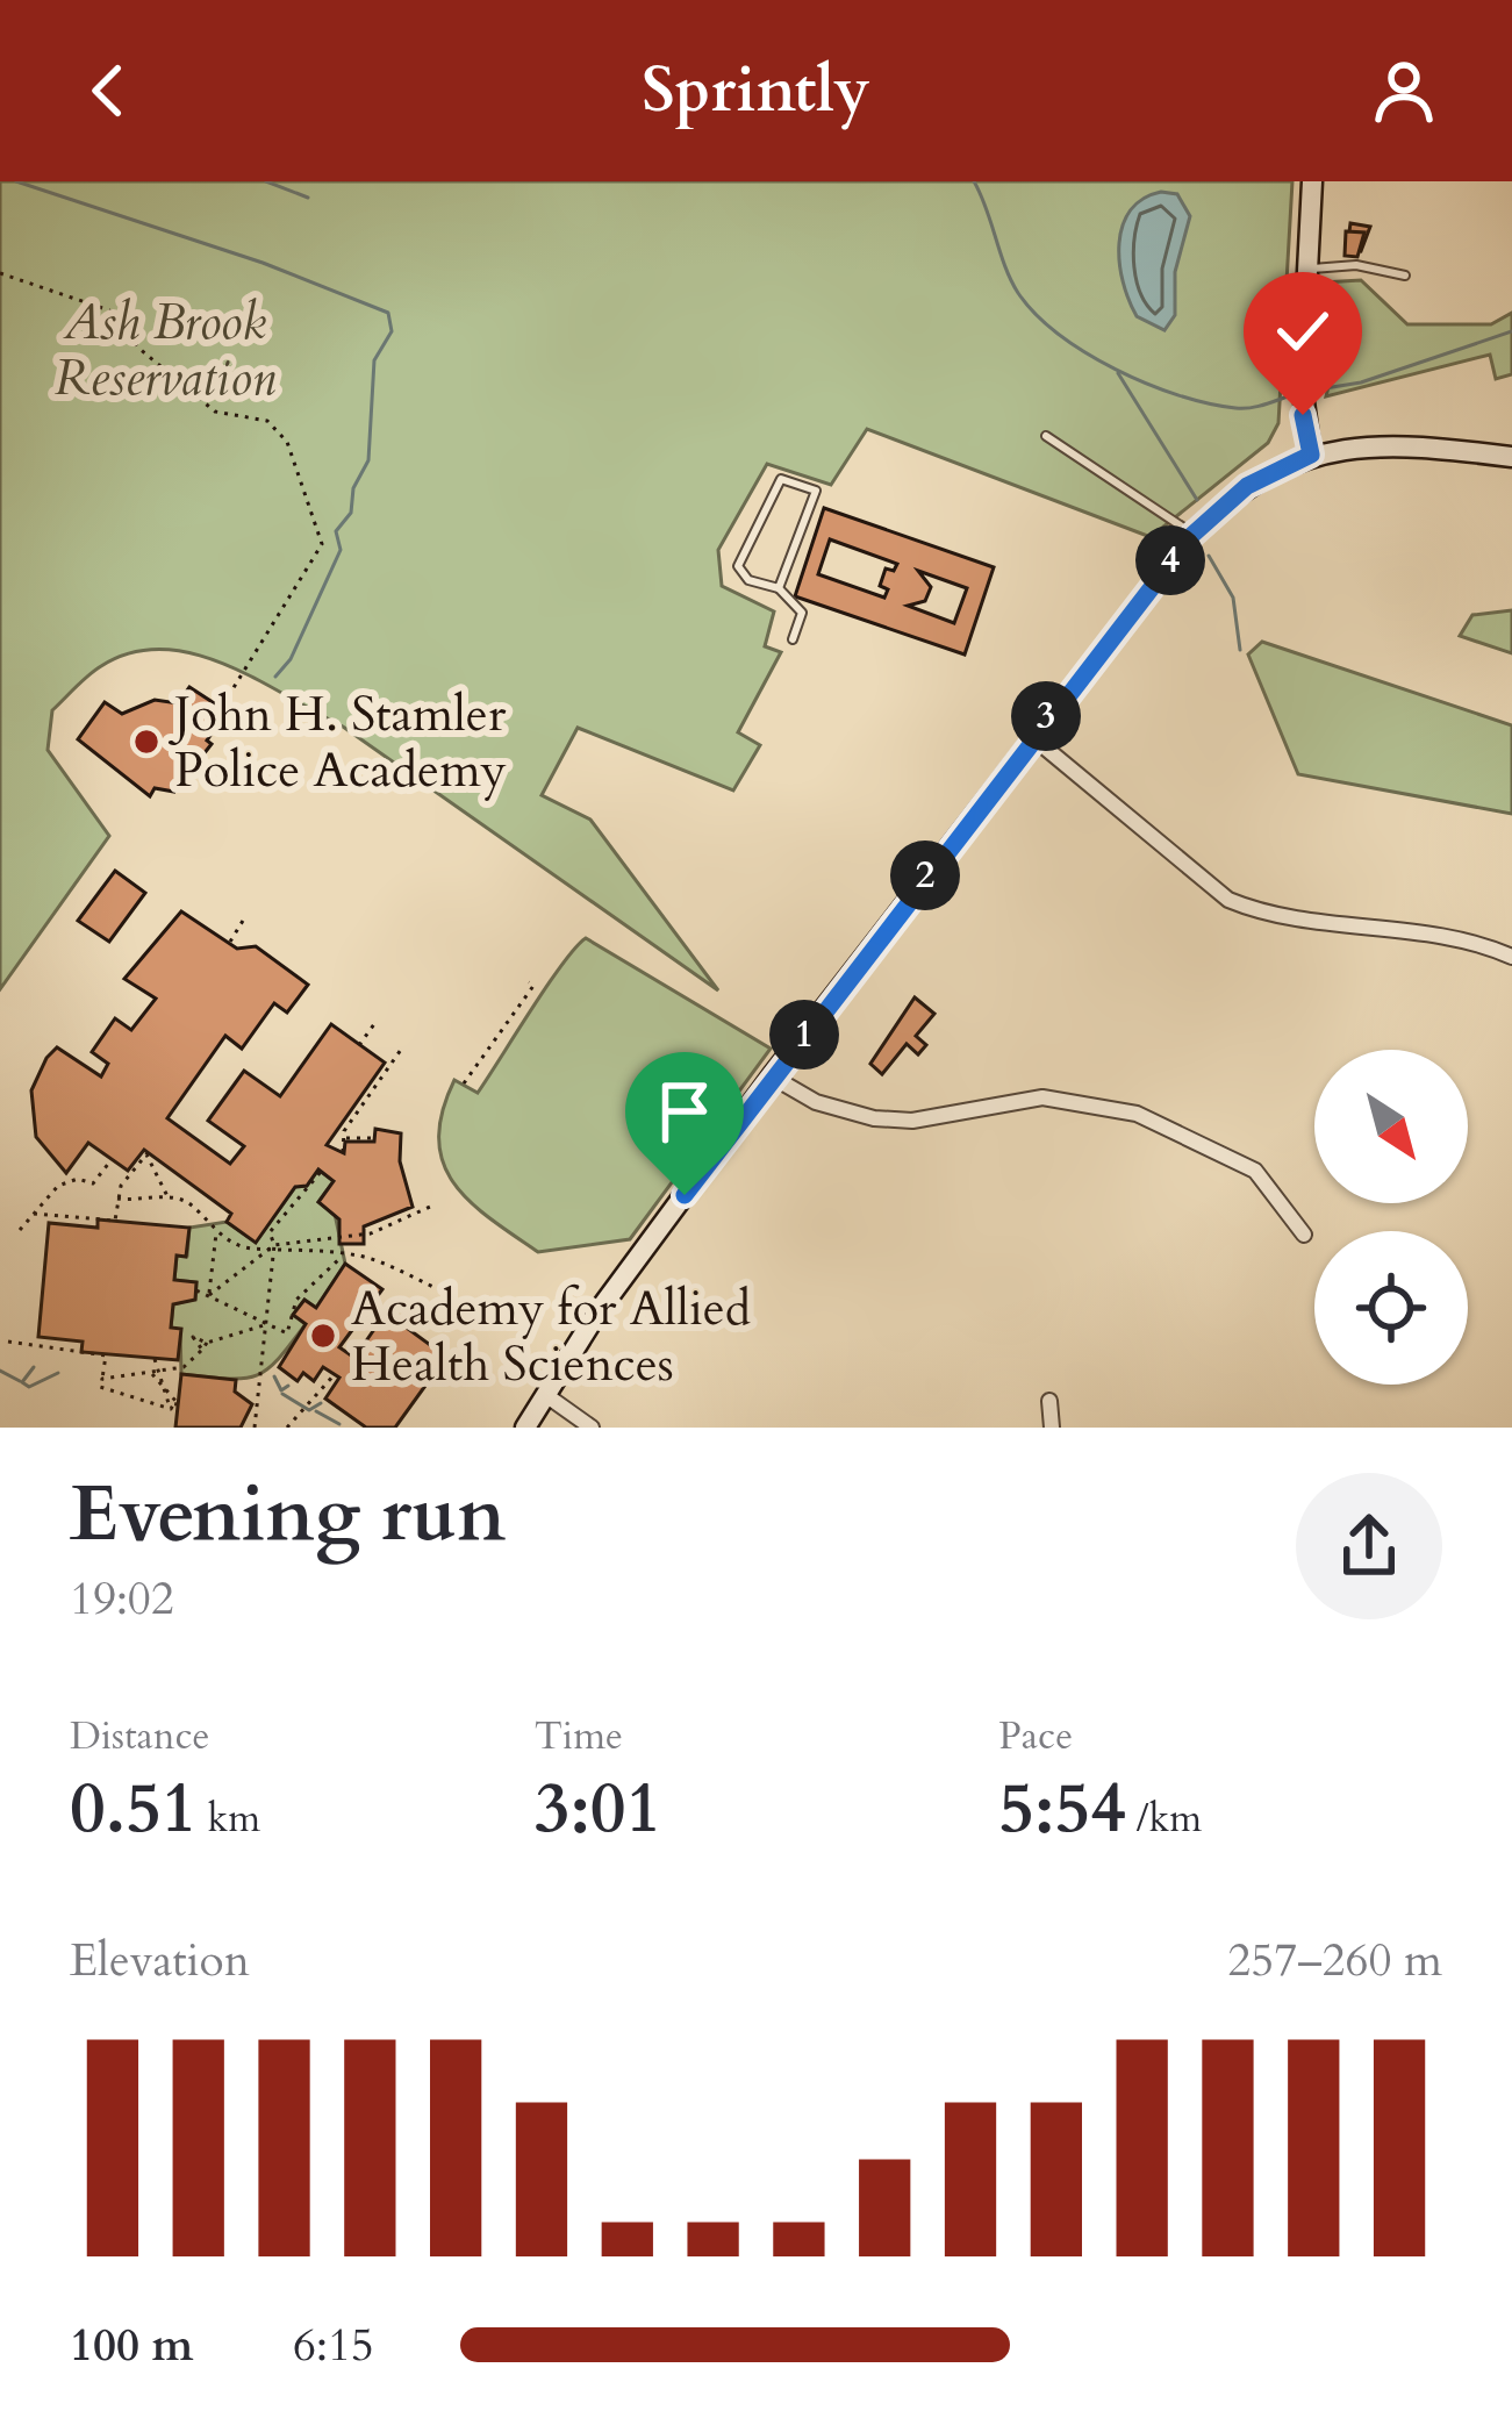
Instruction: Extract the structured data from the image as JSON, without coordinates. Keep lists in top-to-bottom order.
{
  "parks": ["Ash Brook Reservation"],
  "places": ["John H. Stamler Police Academy", "Academy for Allied Health Sciences"],
  "north": "bottom right",
  "page": {
    "header": "Sprintly",
    "pins": [
      "4",
      "3",
      "2",
      "1"
    ],
    "heading": ["Evening run", "19:02"],
    "stats": [
      ["Distance", "0.51 km"],
      ["Time", "3:01"],
      ["Pace", "5:54 /km"]
    ],
    "chart": ["Elevation", "257–260 m"],
    "list": [
      {
        "name": "100 m",
        "note": "6:15"
      }
    ]
  }
}
